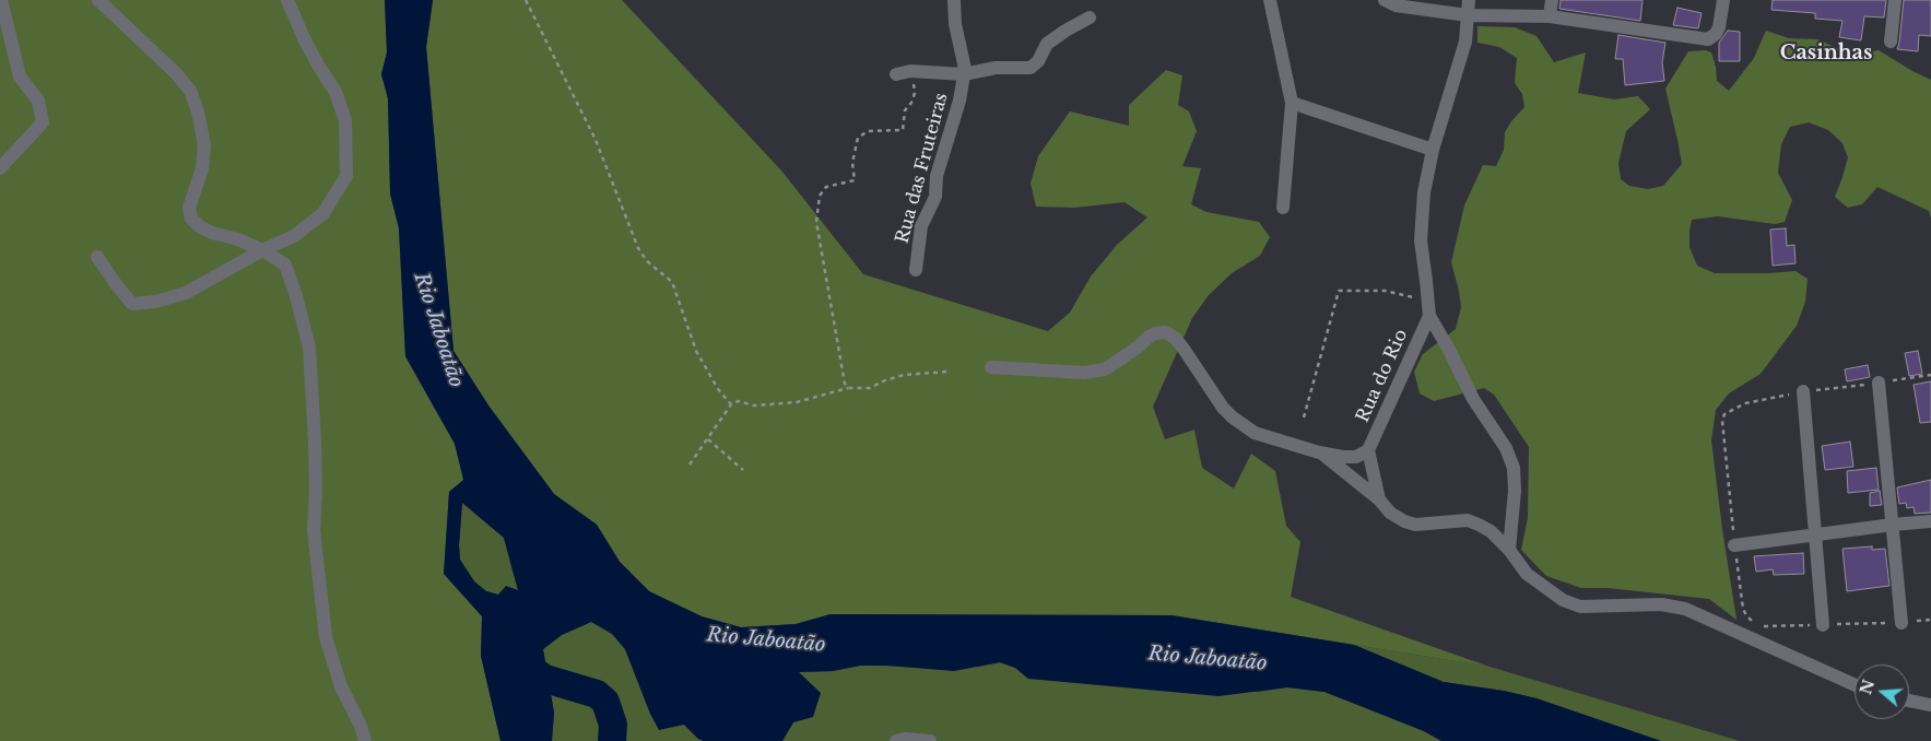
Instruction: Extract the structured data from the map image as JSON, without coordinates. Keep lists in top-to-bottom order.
{
  "streets": {
    "street": ["Rua das Fruteiras", "Rua do Rio"]
  },
  "districts": ["Casinhas"],
  "water": ["Rio Jaboatão"],
  "north": "left"
}
